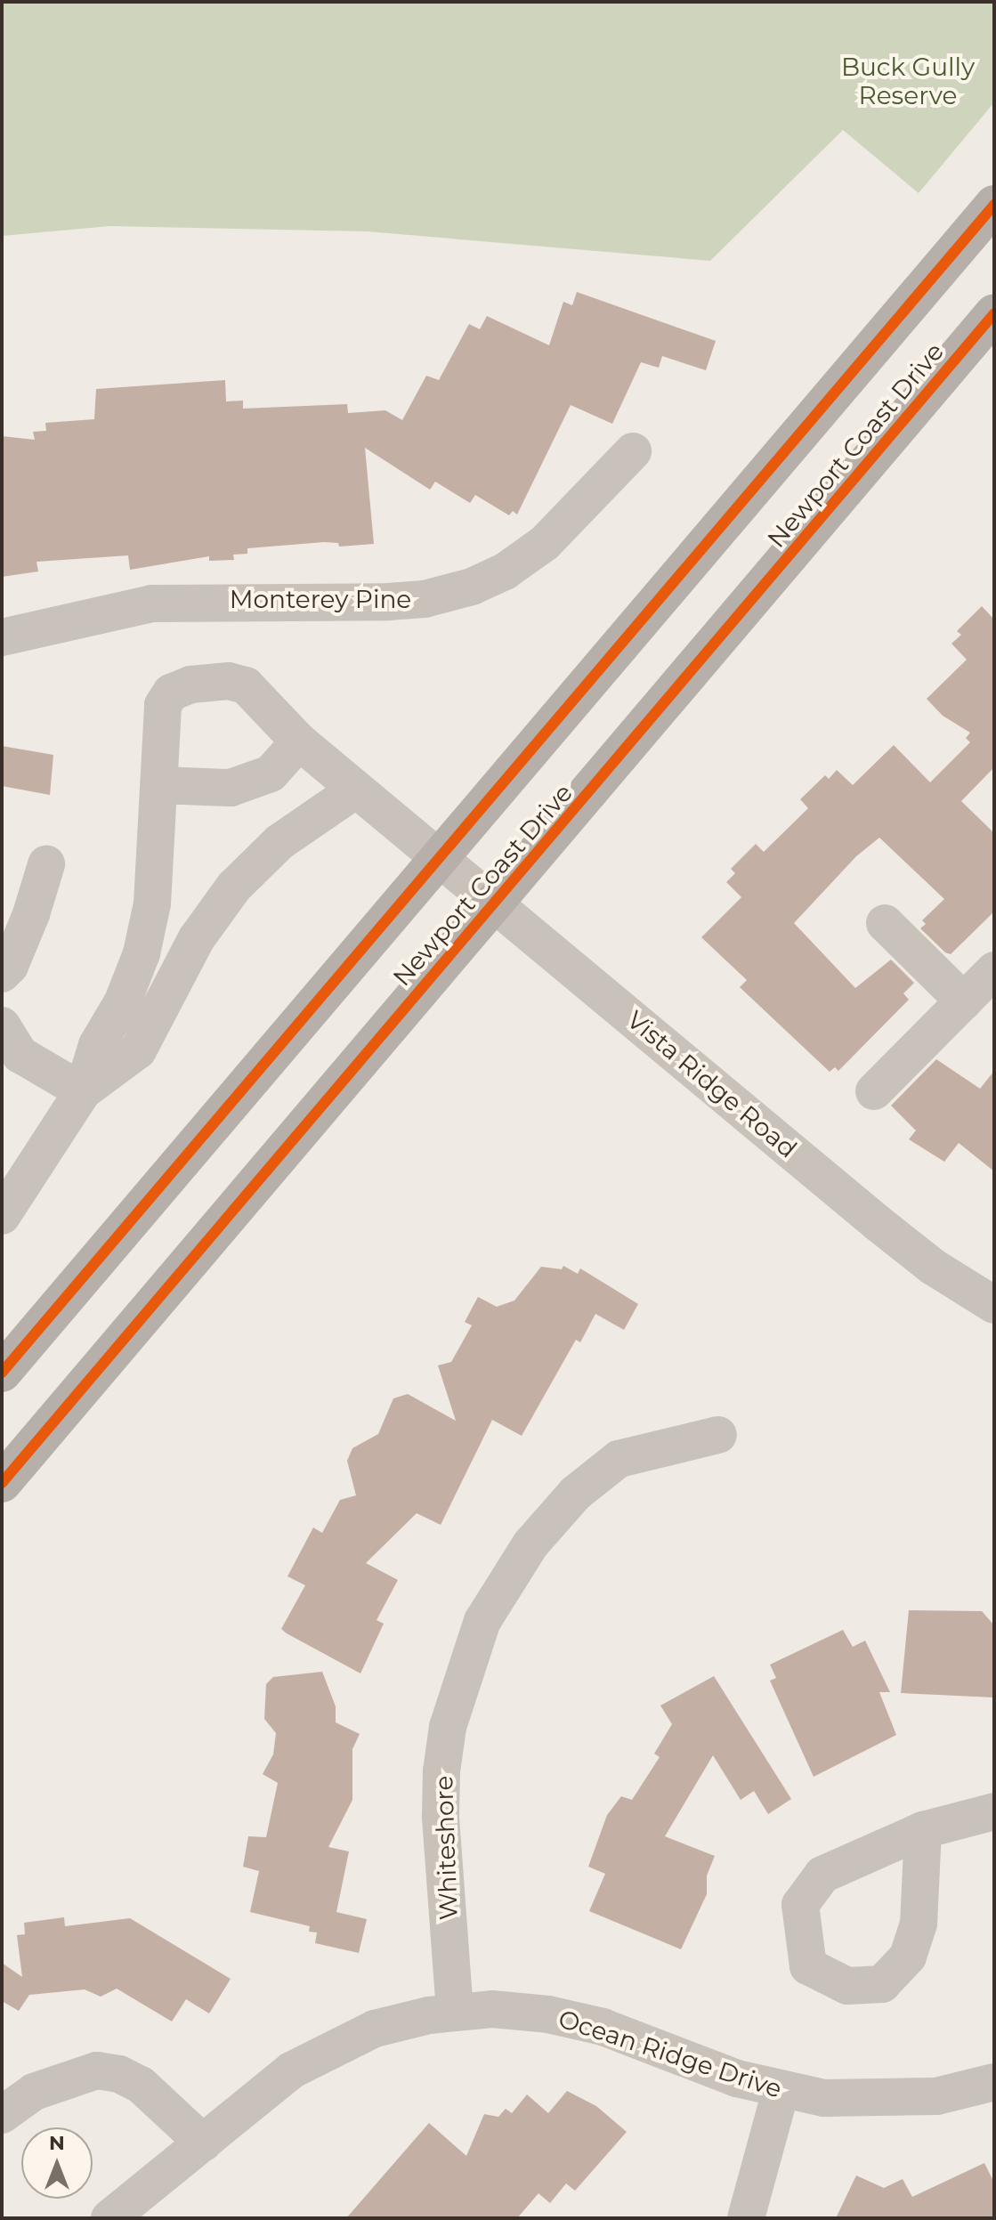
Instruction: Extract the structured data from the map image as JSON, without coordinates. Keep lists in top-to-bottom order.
{
  "streets": {
    "main road": ["Newport Coast Drive"],
    "street": [
      "Monterey Pine",
      "Vista Ridge Road",
      "Whiteshore",
      "Ocean Ridge Drive"
    ]
  },
  "crossings": [
    ["Newport Coast Drive", "Vista Ridge Road"],
    ["Whiteshore", "Ocean Ridge Drive"]
  ],
  "parks": ["Buck Gully Reserve"],
  "north": "top"
}
